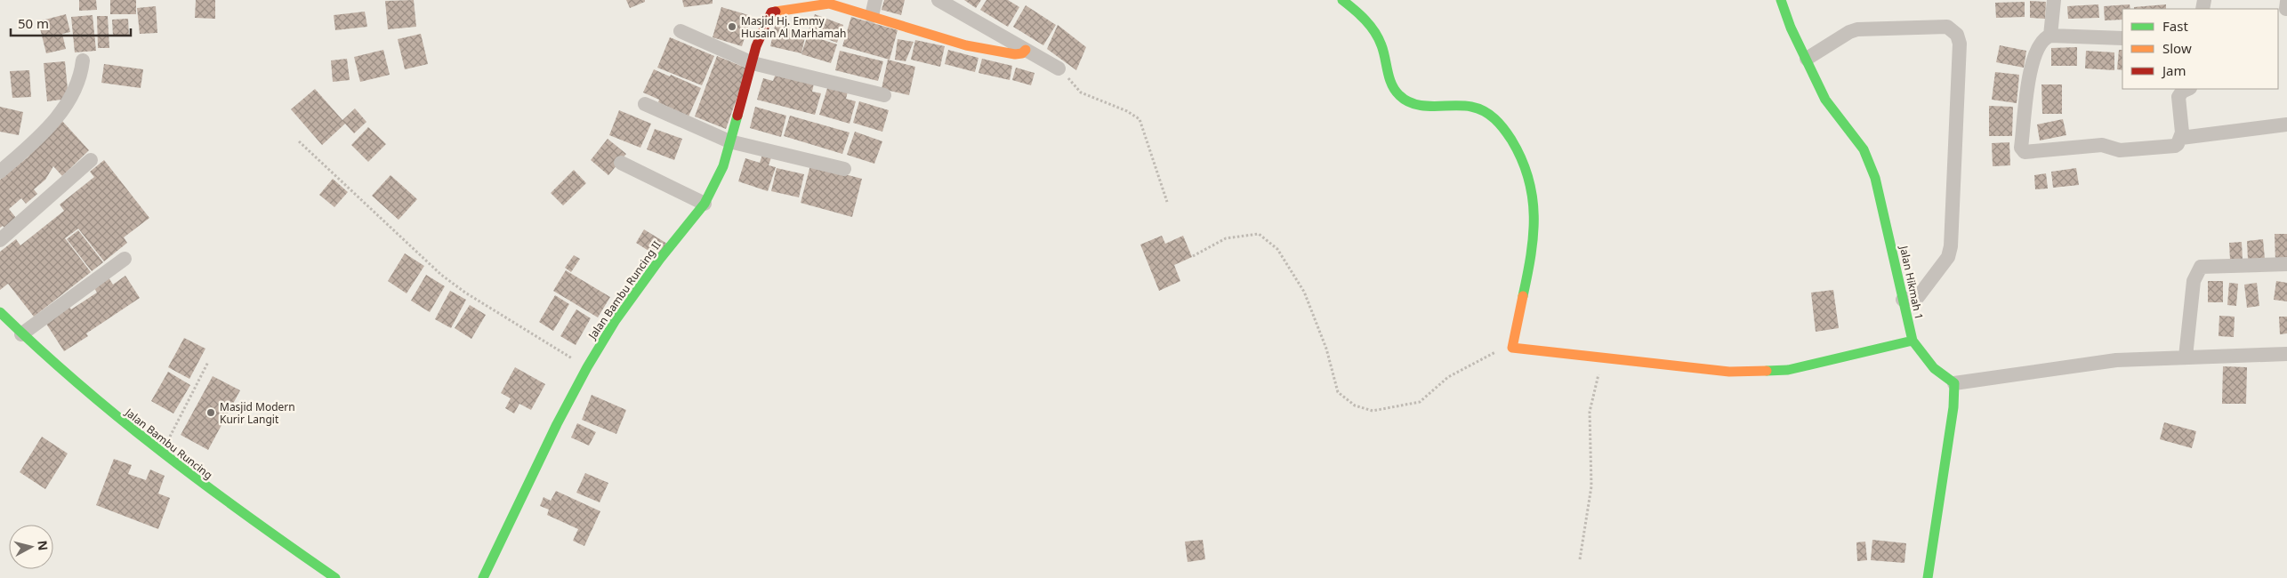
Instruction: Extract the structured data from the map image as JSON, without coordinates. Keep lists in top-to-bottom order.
{
  "streets": {
    "street": ["Jalan Hikmah 1", "Jalan Bambu Runcing II", "Jalan Bambu Runcing"]
  },
  "places": ["Masjid Hj. Emmy Husain Al Marhamah", "Masjid Modern Kurir Langit"],
  "legend": ["Fast", "Slow", "Jam"],
  "scale_bar": "50 m",
  "north": "right"
}
